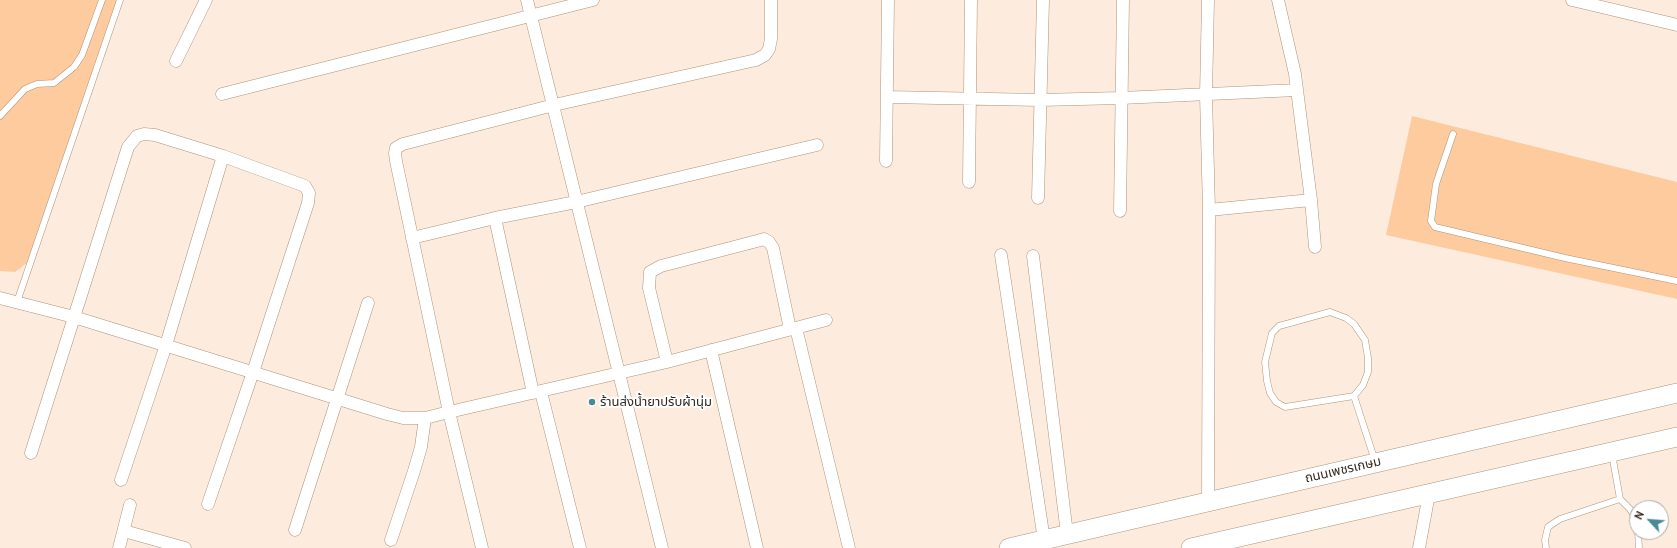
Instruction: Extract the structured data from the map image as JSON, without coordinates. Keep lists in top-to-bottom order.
{
  "streets": {
    "main road": ["ถนนเพชรเกษม"]
  },
  "places": ["ร้านส่งน้ำยาปรับผ้านุ่ม"],
  "north": "top left"
}
